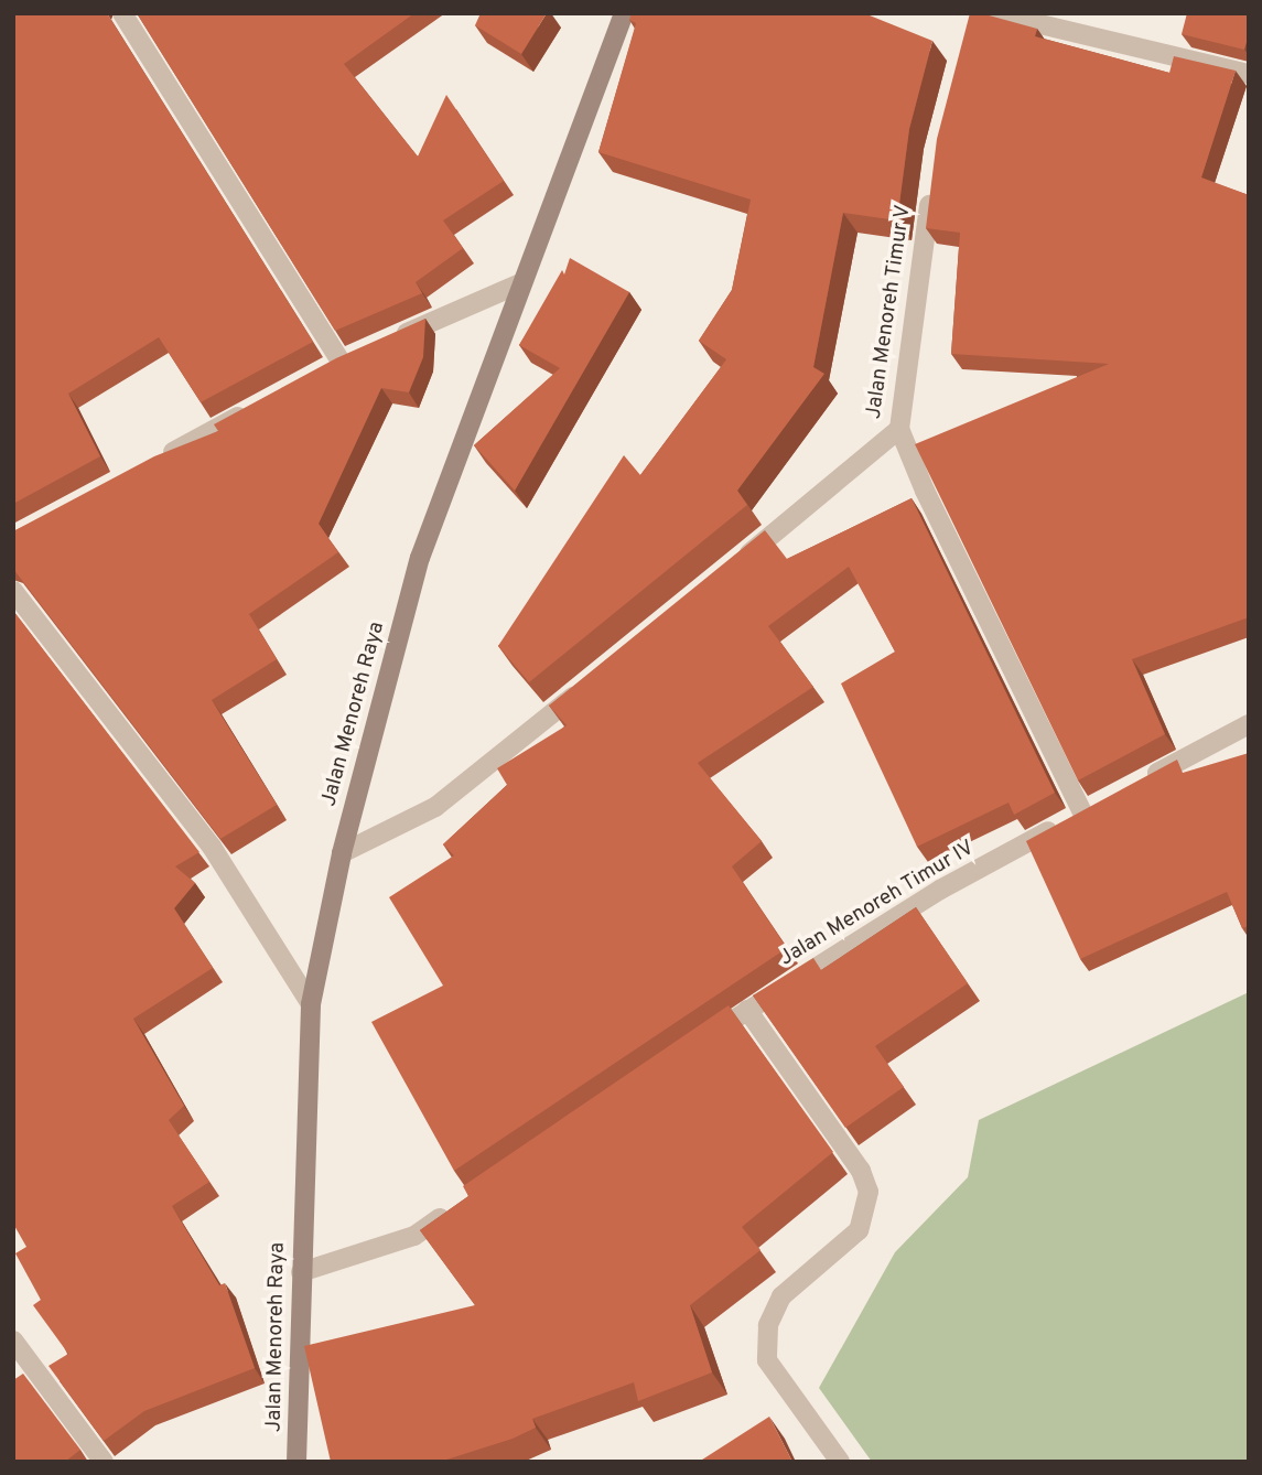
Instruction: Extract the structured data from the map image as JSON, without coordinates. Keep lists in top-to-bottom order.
{
  "streets": {
    "main road": ["Jalan Menoreh Raya"],
    "street": ["Jalan Menoreh Timur V", "Jalan Menoreh Timur IV"]
  },
  "crossings": [
    ["Jalan Menoreh Timur V", "Jalan Menoreh Timur IV"]
  ]
}
